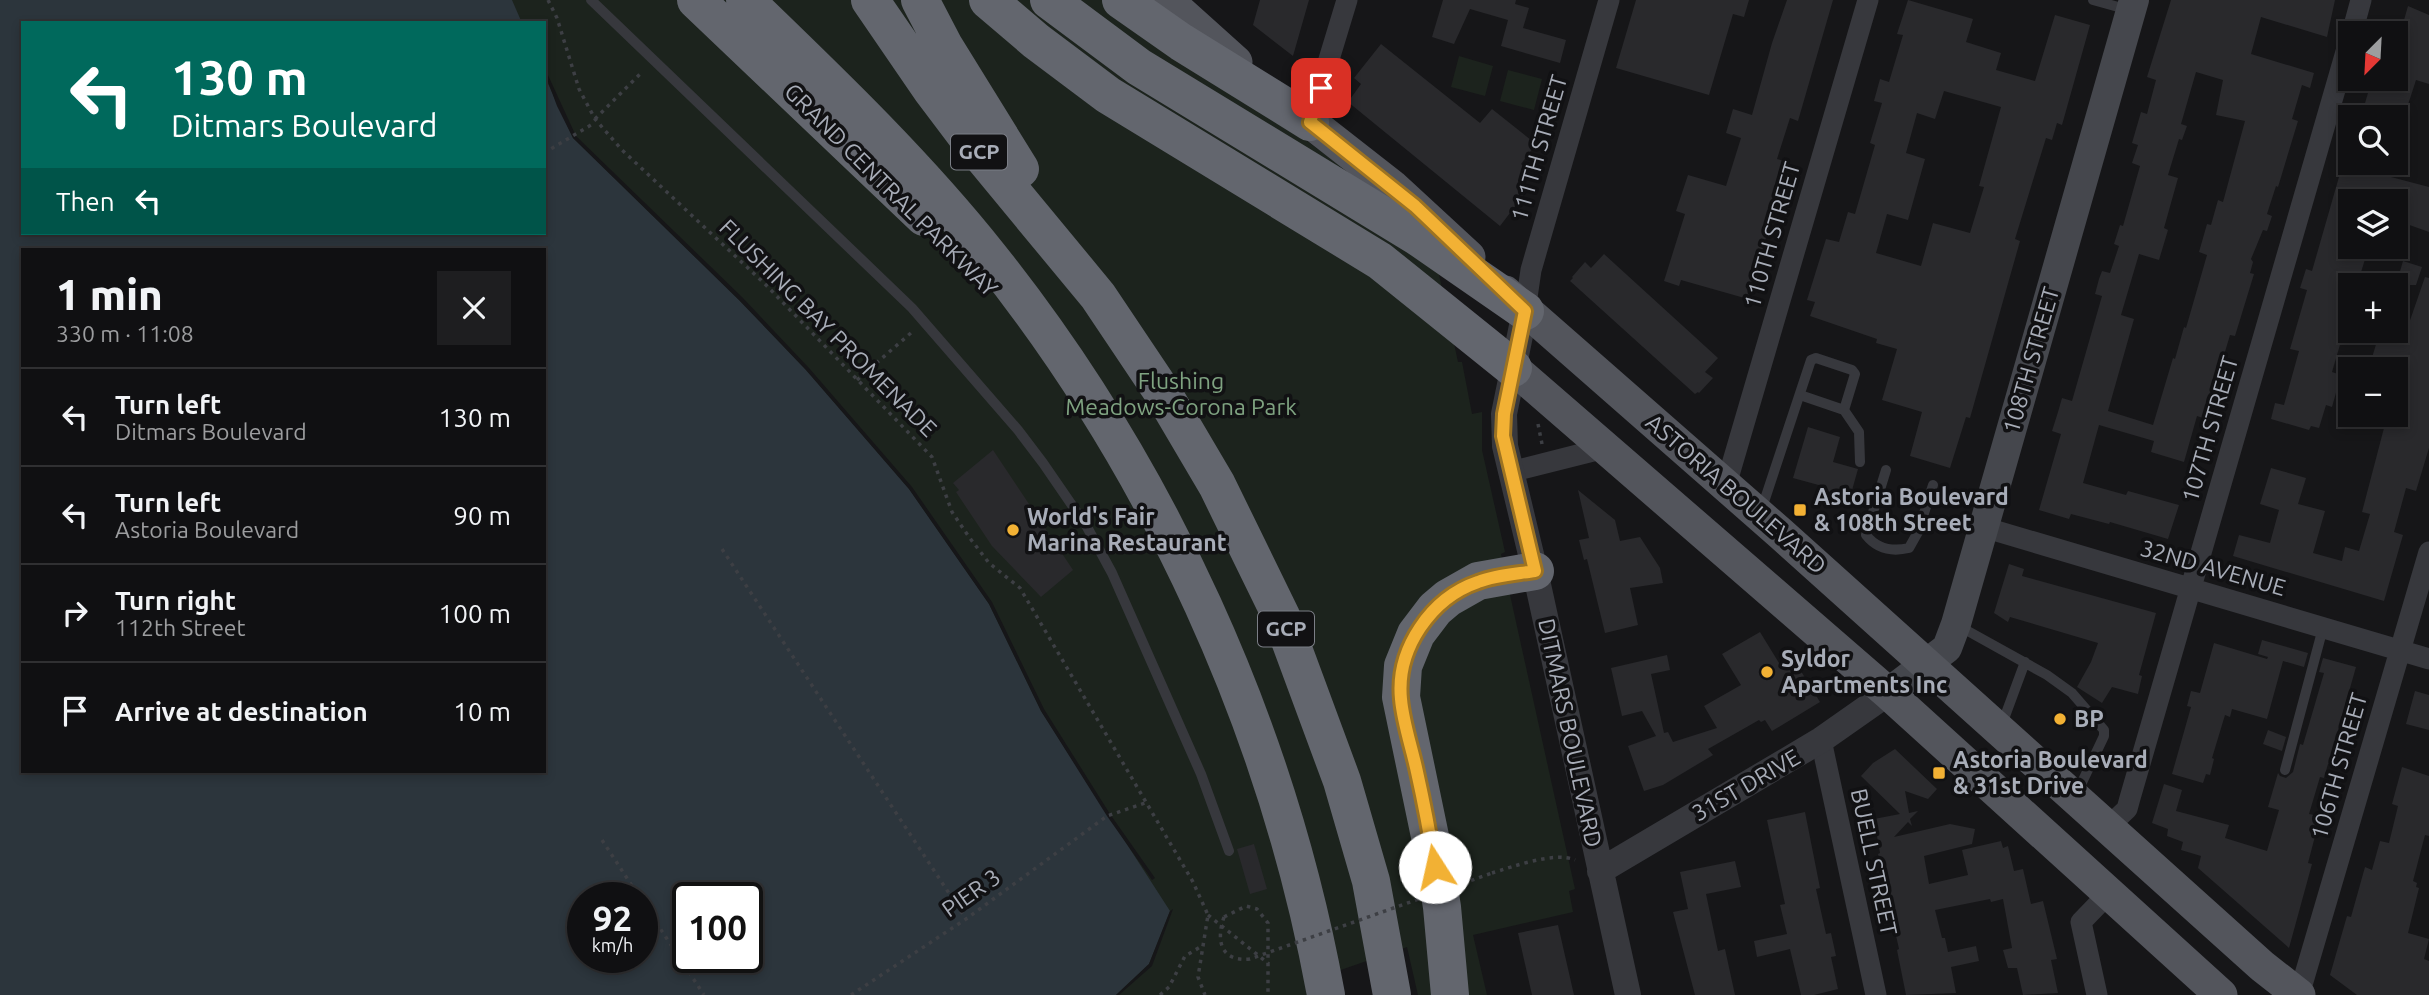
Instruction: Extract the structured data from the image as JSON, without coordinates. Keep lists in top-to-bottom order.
{
  "streets": {
    "highway": ["GCP", "GRAND CENTRAL PARKWAY"],
    "main road": ["108TH STREET", "ASTORIA BOULEVARD"],
    "street": [
      "111TH STREET",
      "110TH STREET",
      "107TH STREET",
      "32ND AVENUE",
      "DITMARS BOULEVARD",
      "106TH STREET",
      "31ST DRIVE",
      "BUELL STREET"
    ],
    "path": ["FLUSHING BAY PROMENADE", "PIER 3"]
  },
  "crossings": [
    ["111TH STREET", "ASTORIA BOULEVARD"],
    ["111TH STREET", "DITMARS BOULEVARD"],
    ["110TH STREET", "ASTORIA BOULEVARD"],
    ["FLUSHING BAY PROMENADE", "PIER 3"],
    ["108TH STREET", "ASTORIA BOULEVARD"],
    ["108TH STREET", "32ND AVENUE"],
    ["108TH STREET", "31ST DRIVE"],
    ["107TH STREET", "ASTORIA BOULEVARD"],
    ["107TH STREET", "32ND AVENUE"],
    ["ASTORIA BOULEVARD", "DITMARS BOULEVARD"],
    ["ASTORIA BOULEVARD", "106TH STREET"],
    ["32ND AVENUE", "106TH STREET"],
    ["DITMARS BOULEVARD", "31ST DRIVE"],
    ["31ST DRIVE", "BUELL STREET"]
  ],
  "parks": ["Flushing Meadows-Corona Park"],
  "places": {
    "transit": ["Astoria Boulevard & 108th Street", "Astoria Boulevard & 31st Drive"],
    "other": ["World's Fair Marina Restaurant", "Syldor Apartments Inc", "BP"]
  },
  "north": "bottom left",
  "page": {
    "map_buttons": ["+", "−"],
    "turn": ["130 m", "Ditmars Boulevard"],
    "then": "Then",
    "heading": ["1 min", "330 m · 11:08"],
    "list": [
      {
        "name": "Turn left",
        "note": "Ditmars Boulevard",
        "value": "130 m"
      },
      {
        "name": "Turn left",
        "note": "Astoria Boulevard",
        "value": "90 m"
      },
      {
        "name": "Turn right",
        "note": "112th Street",
        "value": "100 m"
      },
      {
        "name": "Arrive at destination",
        "value": "10 m"
      }
    ],
    "speed": "92 km/h",
    "limit": "100"
  }
}
